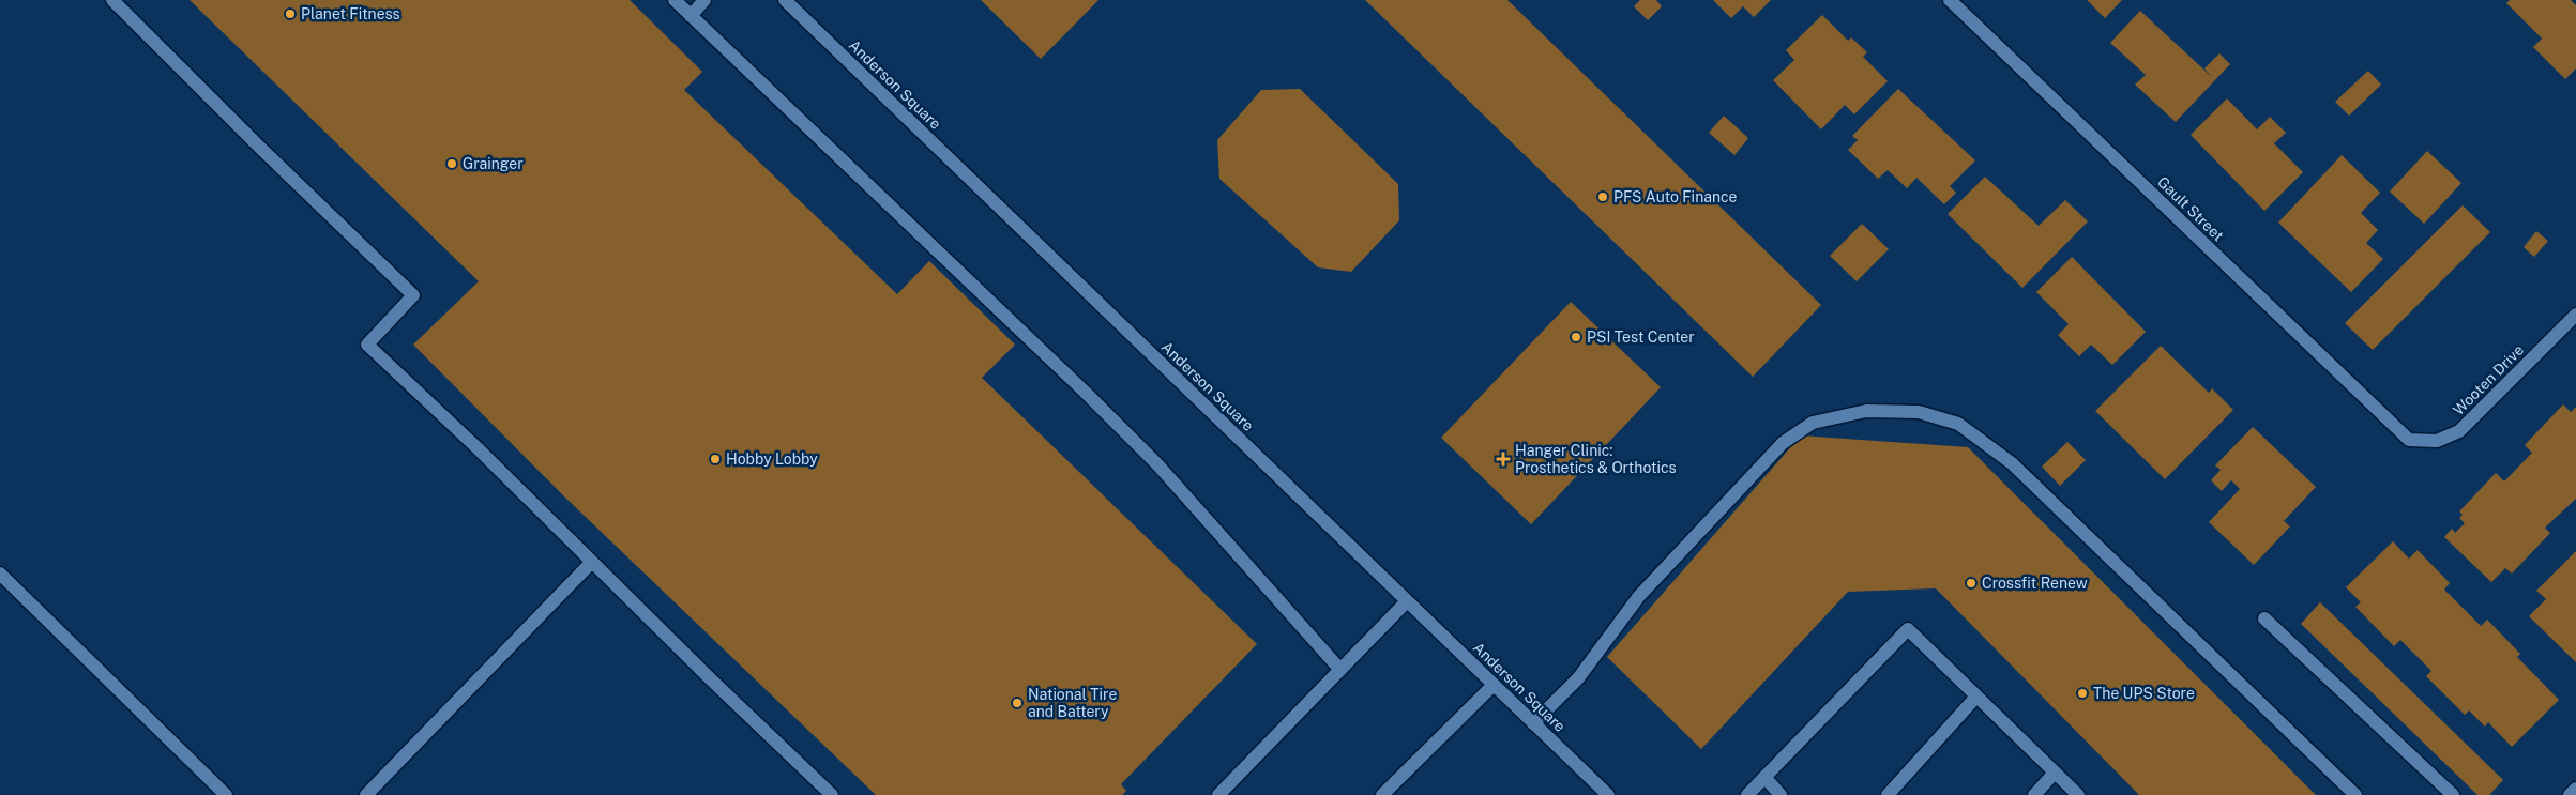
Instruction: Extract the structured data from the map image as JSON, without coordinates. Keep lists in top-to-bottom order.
{
  "streets": {
    "main road": ["Anderson Square", "Gault Street", "Wooten Drive"]
  },
  "crossings": [
    ["Gault Street", "Wooten Drive"]
  ],
  "places": {
    "other": [
      "Planet Fitness",
      "Grainger",
      "PFS Auto Finance",
      "PSI Test Center",
      "Hobby Lobby",
      "Crossfit Renew",
      "The UPS Store",
      "National Tire and Battery"
    ],
    "health": ["Hanger Clinic: Prosthetics & Orthotics"]
  }
}
